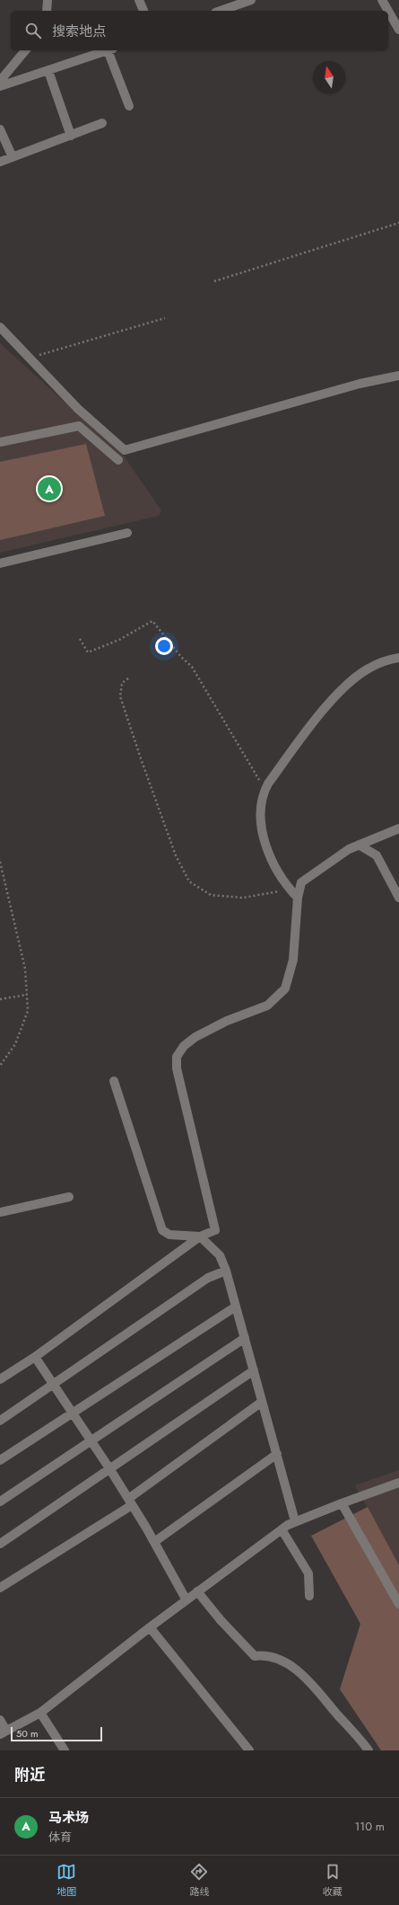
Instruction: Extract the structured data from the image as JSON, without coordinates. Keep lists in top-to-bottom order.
{
  "scale_bar": "50 m",
  "north": "top",
  "page": {
    "search": "搜索地点",
    "pins": "A",
    "scale": "50 m",
    "heading": "附近",
    "list": [
      {
        "mark": "A",
        "name": "马术场",
        "note": "体育",
        "value": "110 m"
      }
    ],
    "nav": ["地图", "路线", "收藏"]
  }
}
